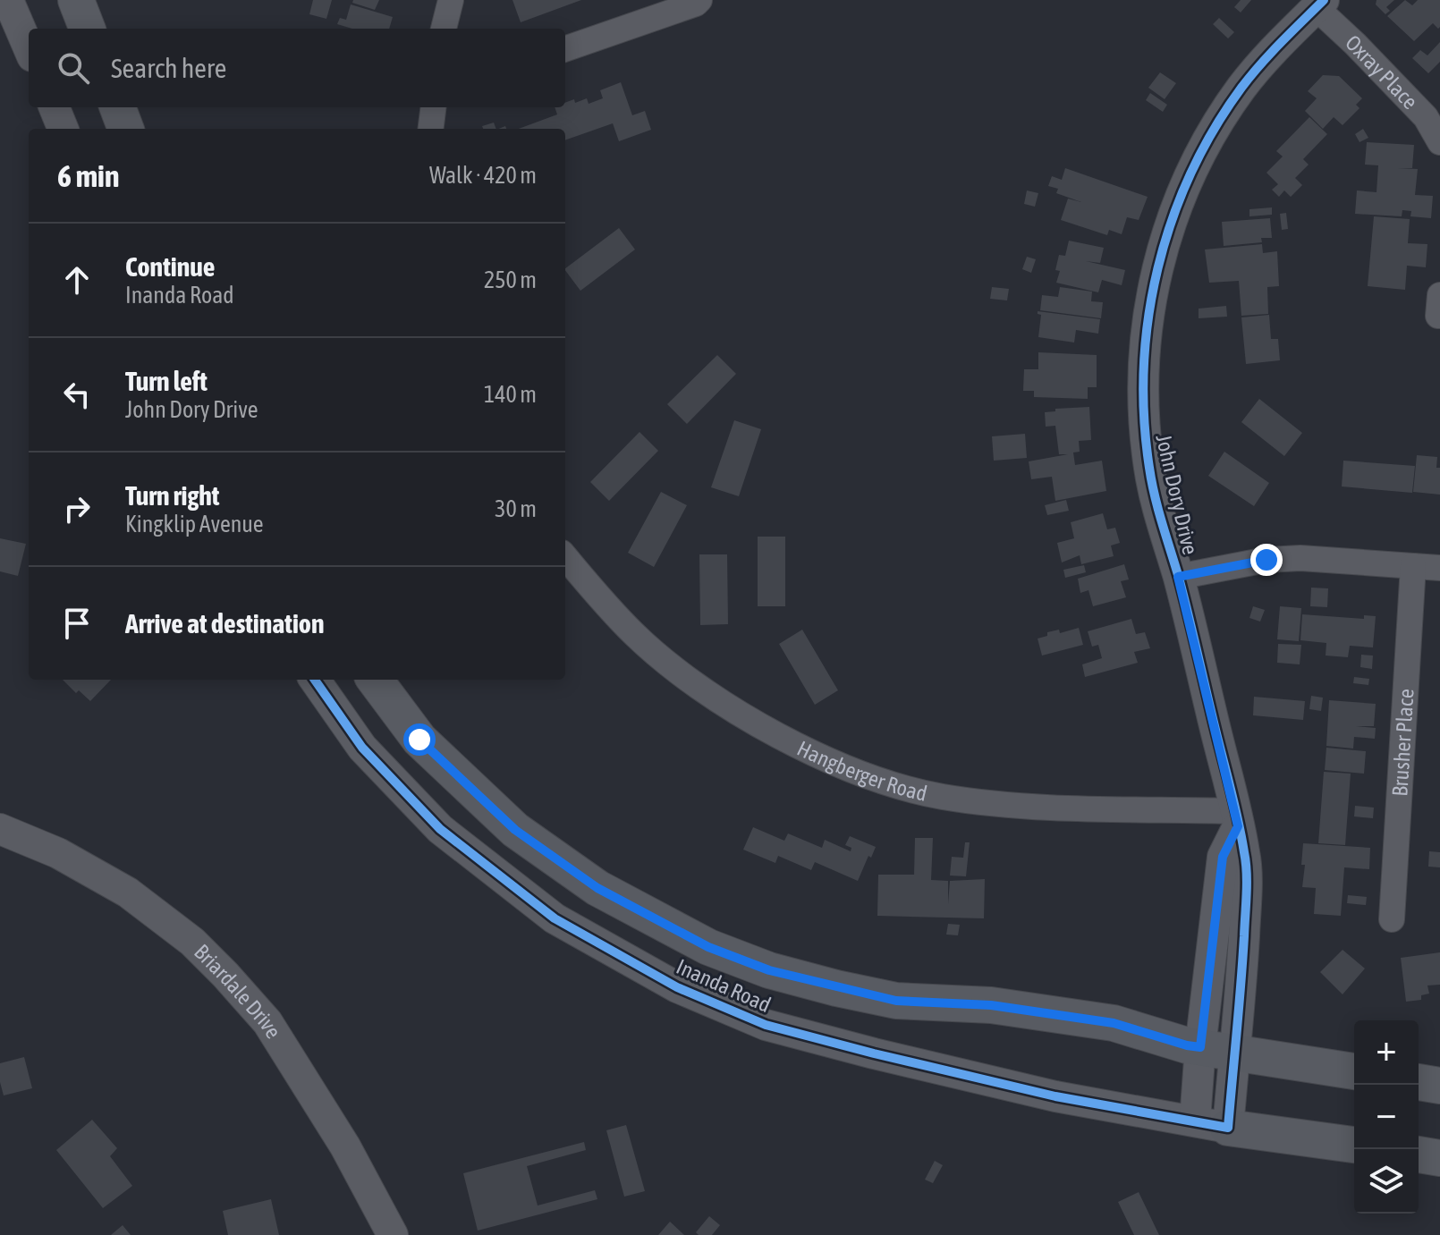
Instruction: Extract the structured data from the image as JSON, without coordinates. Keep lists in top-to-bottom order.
{
  "streets": {
    "main road": ["Inanda Road"],
    "street": [
      "Oxray Place",
      "John Dory Drive",
      "Brusher Place",
      "Hangberger Road",
      "Briardale Drive"
    ]
  },
  "crossings": [
    ["Oxray Place", "John Dory Drive"],
    ["John Dory Drive", "Hangberger Road"]
  ],
  "page": {
    "search": "Search here",
    "heading": ["6 min", "Walk · 420 m"],
    "list": [
      ["Continue", "Inanda Road", "250 m"],
      ["Turn left", "John Dory Drive", "140 m"],
      ["Turn right", "Kingklip Avenue", "30 m"],
      "Arrive at destination"
    ],
    "map_buttons": ["+", "−"]
  }
}
